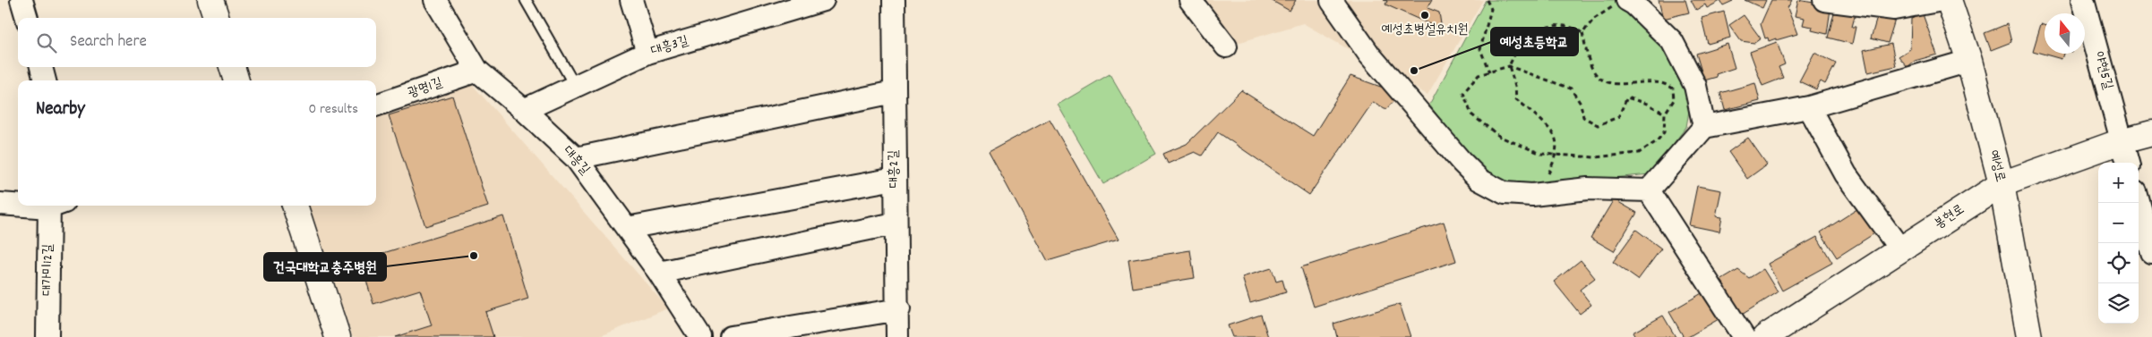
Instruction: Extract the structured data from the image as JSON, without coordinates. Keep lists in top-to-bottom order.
{
  "streets": {
    "street": [
      "대흥3길",
      "야현5길",
      "광명1길",
      "대흥길",
      "예성로",
      "대흥2길",
      "봉현로",
      "대가미12길"
    ]
  },
  "crossings": [
    ["대흥3길", "대흥길"],
    ["야현5길", "봉현로"],
    ["광명1길", "대흥길"],
    ["예성로", "봉현로"]
  ],
  "places": ["예성초병설유치원", "예성초등학교", "건국대학교충주병원"],
  "north": "top",
  "page": {
    "search": "Search here",
    "heading": ["Nearby", "0 results"],
    "map_buttons": ["+", "−"]
  }
}
